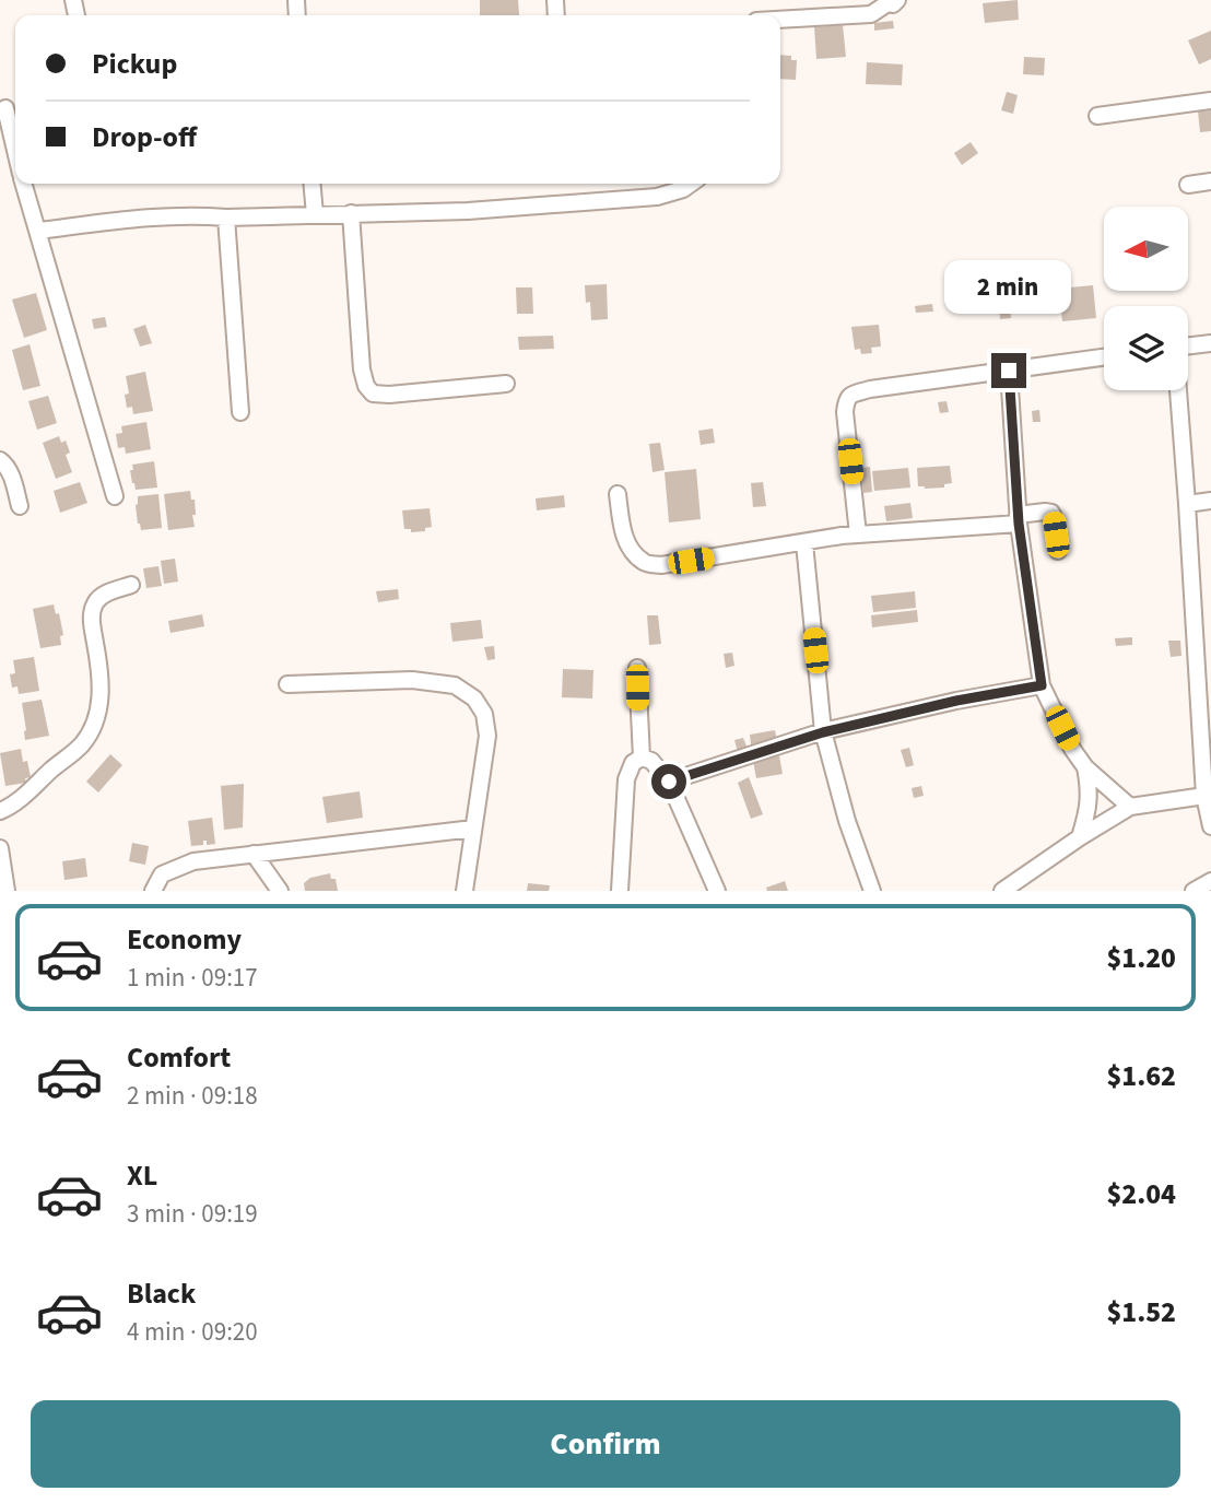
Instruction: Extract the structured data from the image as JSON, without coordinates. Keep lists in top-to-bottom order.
{
  "north": "left",
  "page": {
    "banner": ["Pickup", "Drop-off"],
    "bubble": "2 min",
    "list": [
      {
        "name": "Economy",
        "note": "1 min · 09:17",
        "value": "$1.20"
      },
      {
        "name": "Comfort",
        "note": "2 min · 09:18",
        "value": "$1.62"
      },
      {
        "name": "XL",
        "note": "3 min · 09:19",
        "value": "$2.04"
      },
      {
        "name": "Black",
        "note": "4 min · 09:20",
        "value": "$1.52"
      }
    ],
    "buttons": "Confirm"
  }
}
